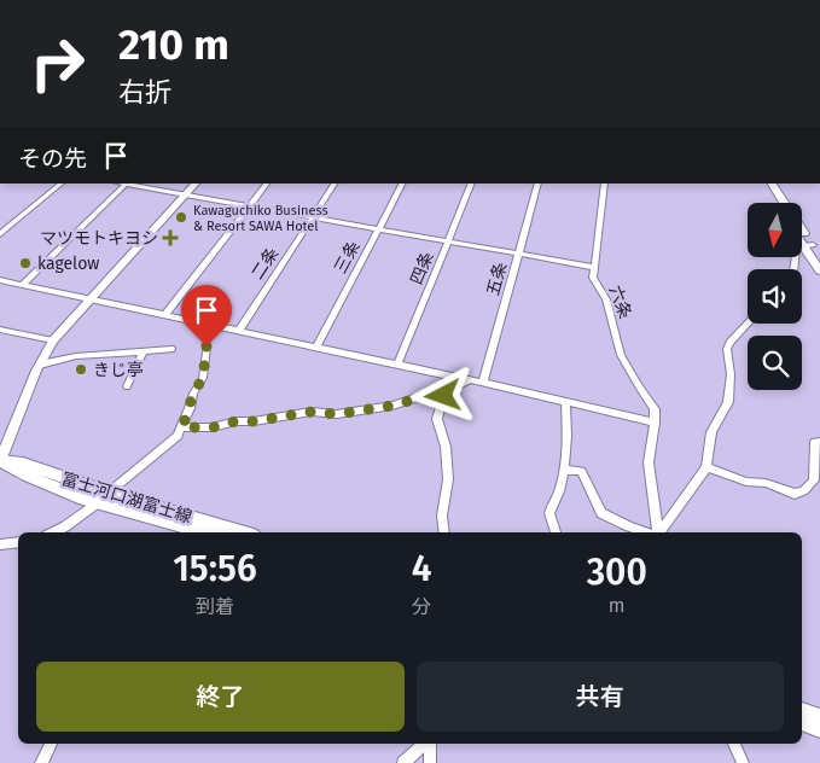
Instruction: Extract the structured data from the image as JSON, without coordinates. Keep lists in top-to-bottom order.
{
  "streets": {
    "main road": ["富士河口湖富士線"],
    "street": [
      "三条",
      "二条",
      "四条",
      "五条",
      "六条"
    ]
  },
  "places": {
    "other": ["Kawaguchiko Business & Resort SAWA Hotel", "kagelow", "きじ亭"],
    "health": ["マツモトキヨシ"]
  },
  "north": "bottom",
  "page": {
    "turn": ["210 m", "右折"],
    "then": "その先",
    "eta": [
      "15:56",
      "到着",
      "4",
      "分",
      "300",
      "m"
    ],
    "buttons": ["終了", "共有"]
  }
}
